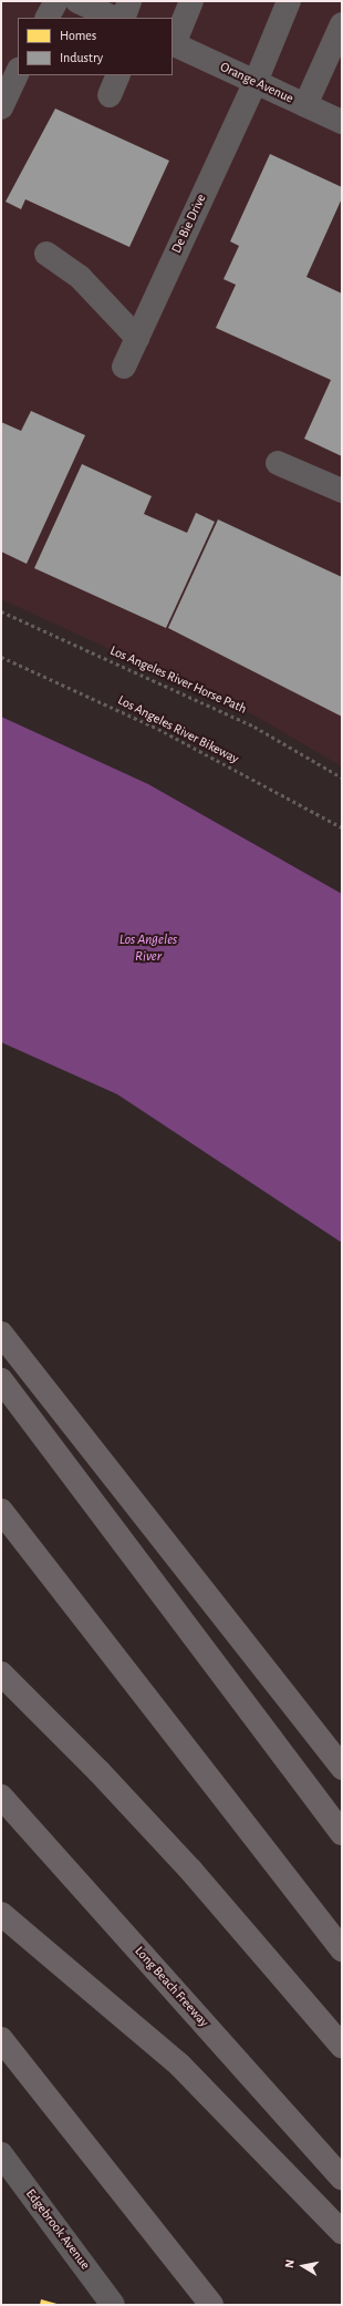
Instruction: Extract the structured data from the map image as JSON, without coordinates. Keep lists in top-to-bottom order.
{
  "streets": {
    "highway": ["Long Beach Freeway"],
    "street": ["Orange Avenue", "De Bie Drive", "Edgebrook Avenue"],
    "path": ["Los Angeles River Horse Path", "Los Angeles River Bikeway"]
  },
  "crossings": [
    ["Orange Avenue", "De Bie Drive"]
  ],
  "water": ["Los Angeles River"],
  "legend": ["Homes", "Industry"],
  "north": "left"
}
